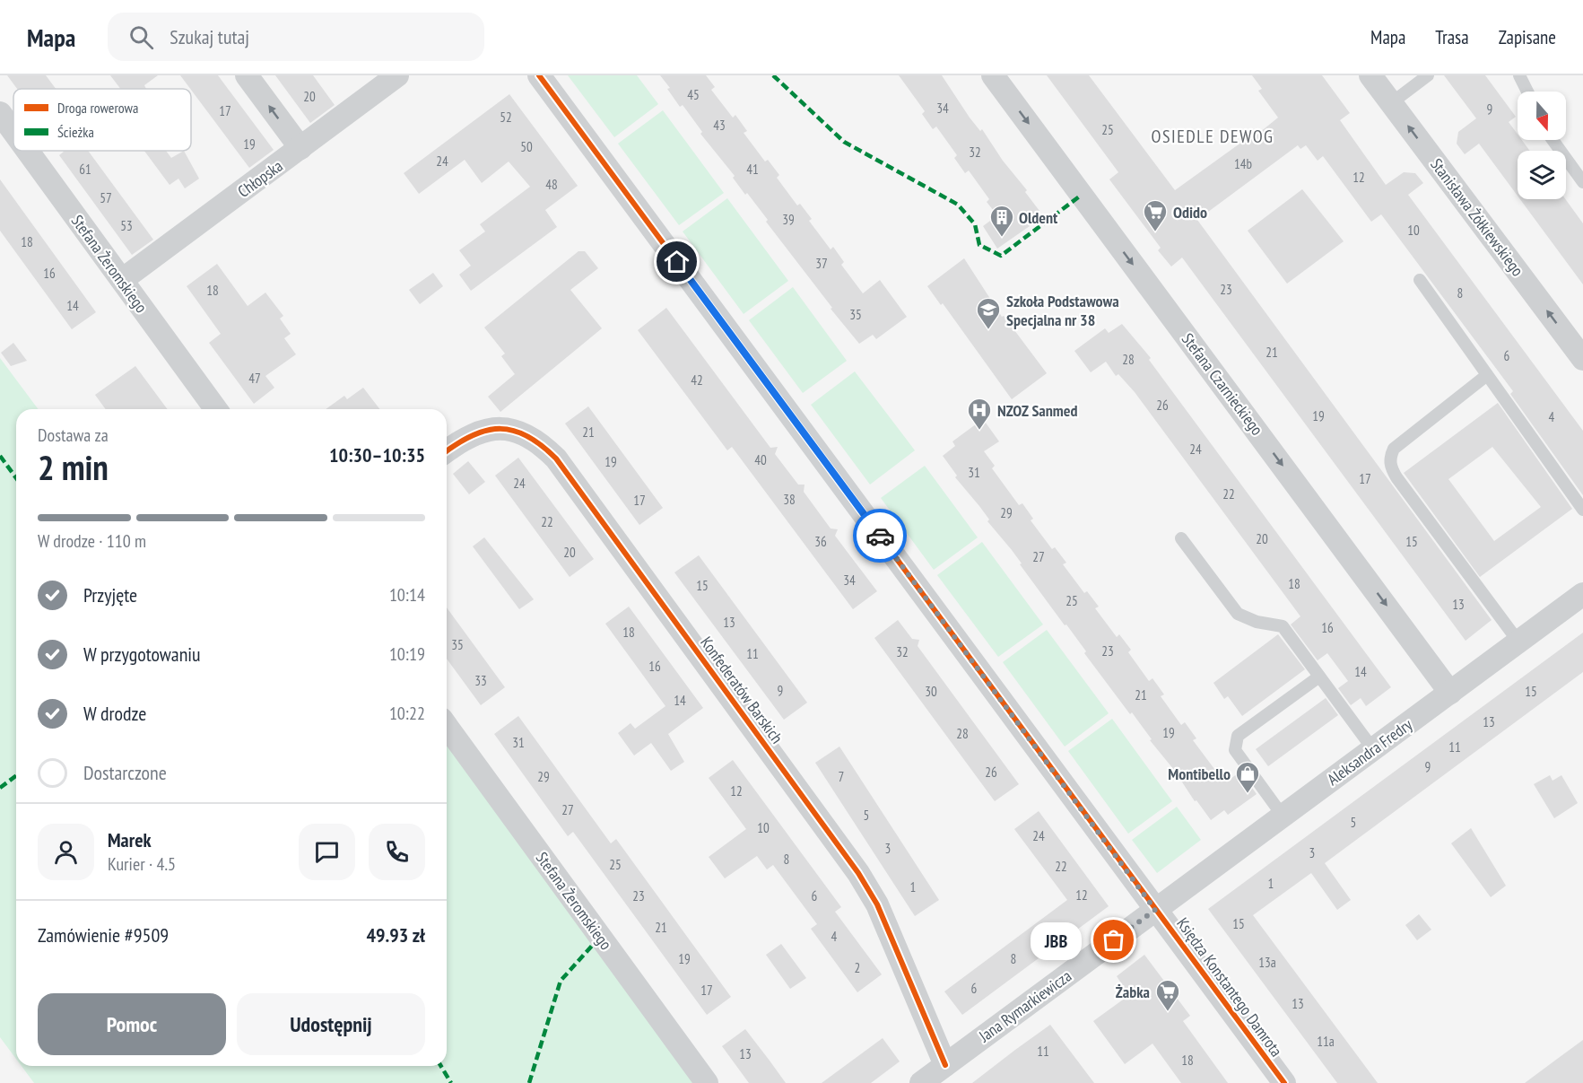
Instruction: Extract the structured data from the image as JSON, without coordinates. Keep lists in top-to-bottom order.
{
  "streets": {
    "street": [
      "Chłopska",
      "Stanisława Żółkiewskiego",
      "Stefana Żeromskiego",
      "Stefana Czarnieckiego",
      "Konfederatów Barskich",
      "Aleksandra Fredry",
      "Księdza Konstantego Damrota",
      "Jana Rymarkiewicza"
    ]
  },
  "crossings": [
    ["Chłopska", "Stefana Żeromskiego"],
    ["Stefana Czarnieckiego", "Aleksandra Fredry"],
    ["Konfederatów Barskich", "Jana Rymarkiewicza"],
    ["Aleksandra Fredry", "Księdza Konstantego Damrota"],
    ["Aleksandra Fredry", "Jana Rymarkiewicza"],
    ["Księdza Konstantego Damrota", "Jana Rymarkiewicza"]
  ],
  "one_way": ["Stanisława Żółkiewskiego", "Stefana Czarnieckiego"],
  "districts": ["OSIEDLE DEWOG"],
  "places": {
    "supermarket": ["Odido", "Żabka"],
    "building": ["Oldent"],
    "school or university": ["Szkoła Podstawowa Specjalna nr 38"],
    "hospital": ["NZOZ Sanmed"],
    "shop": ["Montibello"],
    "other": ["JBB"]
  },
  "house_numbers": [
    "45",
    "20",
    "34",
    "9",
    "17",
    "52",
    "43",
    "25",
    "19",
    "50",
    "32",
    "24",
    "14b",
    "61",
    "41",
    "12",
    "48",
    "57",
    "39",
    "53",
    "10",
    "18",
    "37",
    "16",
    "23",
    "18",
    "8",
    "14",
    "35",
    "21",
    "6",
    "28",
    "47",
    "42",
    "26",
    "19",
    "4",
    "21",
    "24",
    "40",
    "19",
    "31",
    "17",
    "24",
    "22",
    "38",
    "17",
    "29",
    "22",
    "20",
    "36",
    "15",
    "20",
    "27",
    "34",
    "18",
    "15",
    "25",
    "13",
    "13",
    "16",
    "18",
    "35",
    "23",
    "32",
    "11",
    "16",
    "14",
    "33",
    "9",
    "30",
    "15",
    "21",
    "14",
    "13",
    "19",
    "28",
    "31",
    "11",
    "9",
    "26",
    "29",
    "7",
    "12",
    "27",
    "5",
    "5",
    "10",
    "24",
    "3",
    "3",
    "8",
    "25",
    "22",
    "1",
    "1",
    "12",
    "23",
    "6",
    "15",
    "21",
    "4",
    "19",
    "8",
    "13a",
    "2",
    "6",
    "17",
    "13",
    "11a",
    "11",
    "13",
    "18"
  ],
  "legend": ["Droga rowerowa", "Ścieżka"],
  "north": "bottom",
  "page": {
    "header": "Mapa",
    "search": "Szukaj tutaj",
    "nav": ["Mapa", "Trasa", "Zapisane"],
    "heading": ["2 min", "Dostawa za", "10:30–10:35"],
    "panel": [
      "Marek",
      "Kurier · 4.5",
      "Zamówienie #9509",
      "49.93 zł"
    ],
    "bar": "W drodze · 110 m",
    "list": [
      ["Przyjęte", "10:14"],
      ["W przygotowaniu", "10:19"],
      ["W drodze", "10:22"],
      "Dostarczone"
    ],
    "bubble": "JBB",
    "buttons": ["Pomoc", "Udostępnij"]
  }
}
